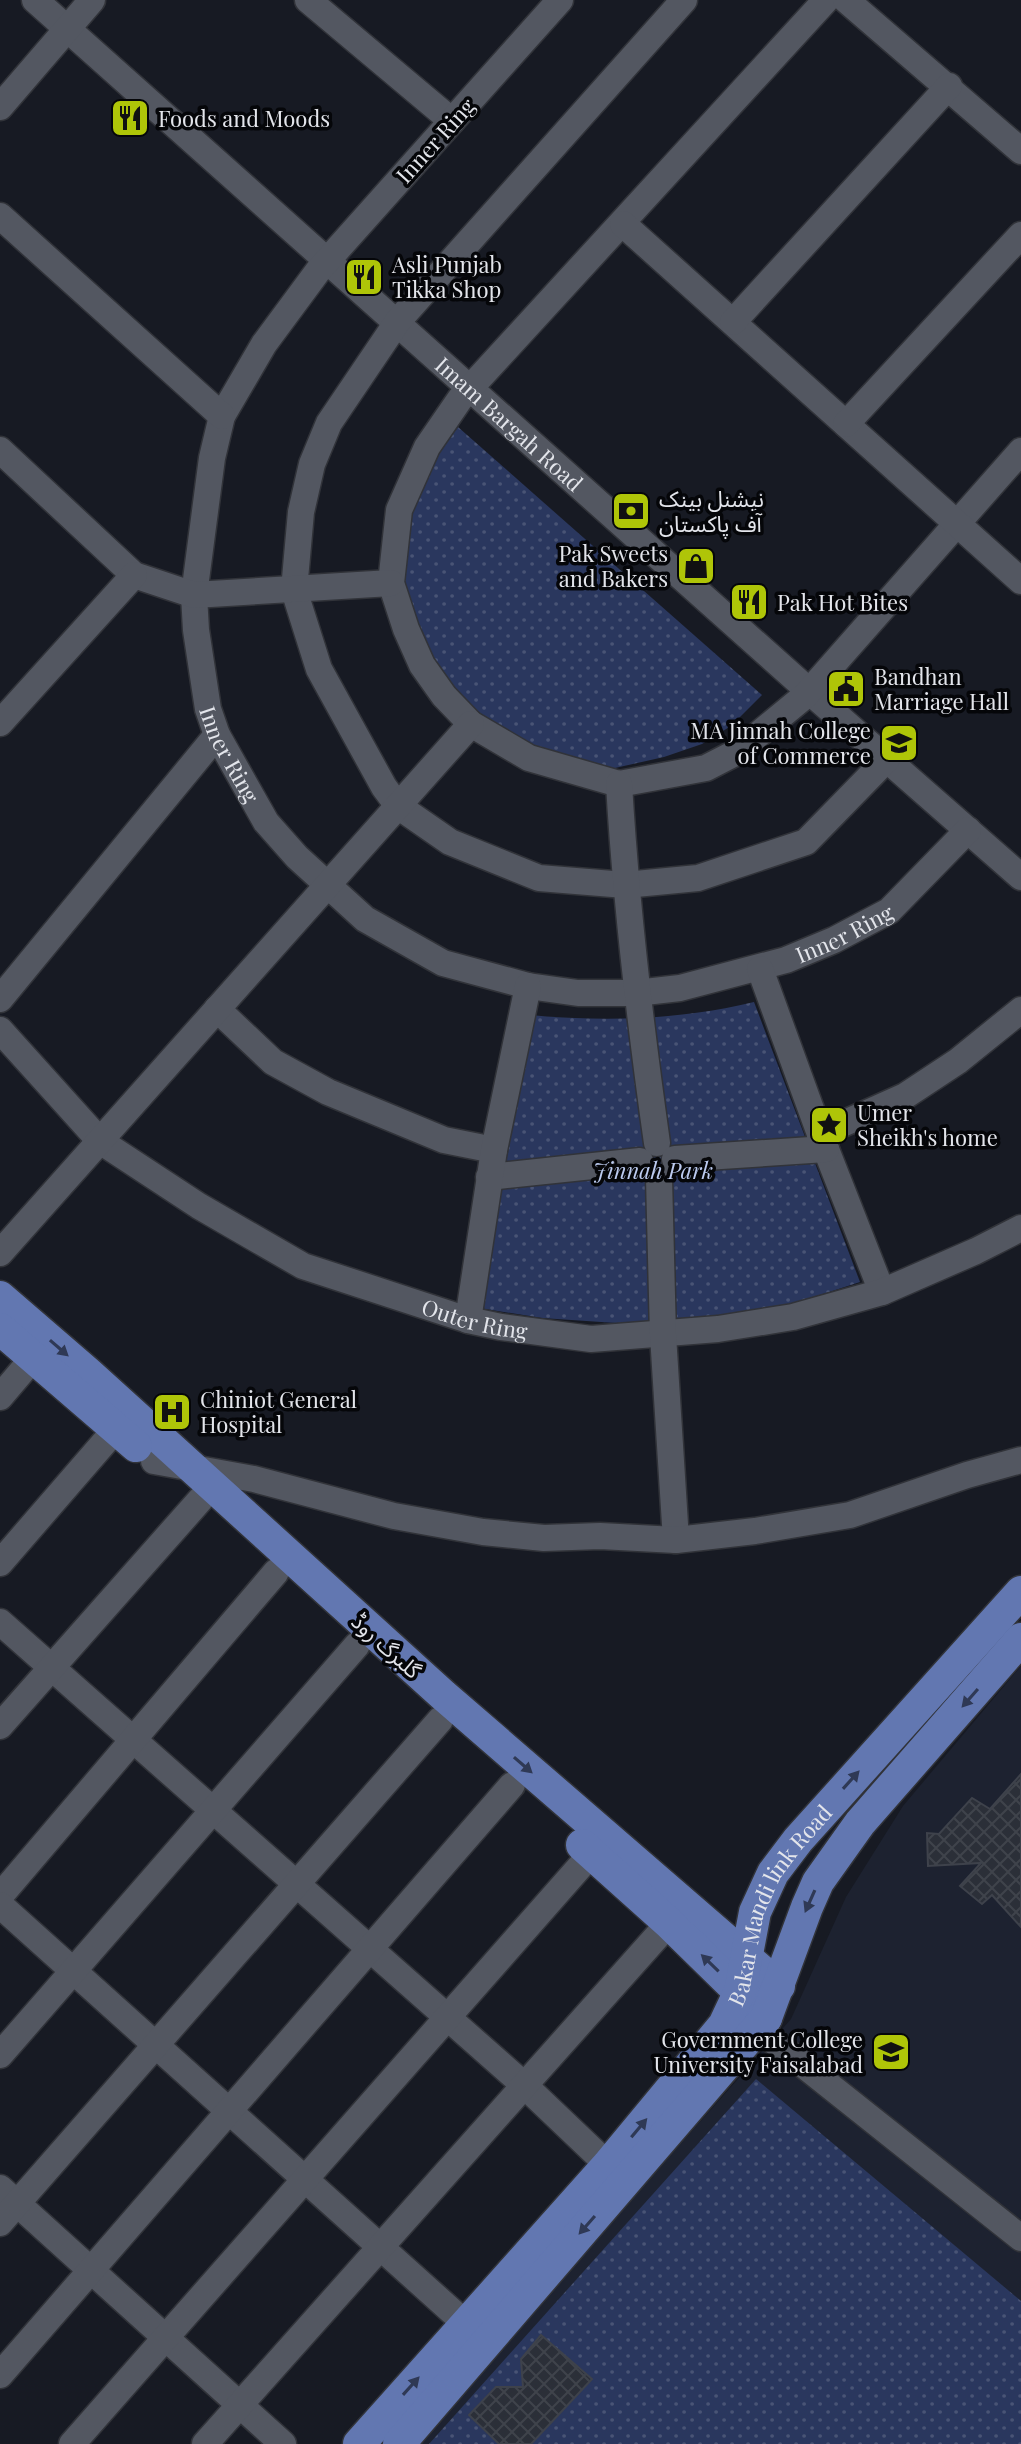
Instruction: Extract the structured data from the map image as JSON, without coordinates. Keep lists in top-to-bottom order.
{
  "streets": {
    "main road": ["گلبرگ روڈ", "Bakar Mandi link Road"],
    "street": ["Inner Ring", "Imam Bargah Road", "Outer Ring"]
  },
  "crossings": [
    ["Inner Ring", "Imam Bargah Road"],
    ["گلبرگ روڈ", "Bakar Mandi link Road"]
  ],
  "parks": ["Jinnah Park"],
  "places": {
    "restaurant": ["Foods and Moods", "Asli Punjab Tikka Shop", "Pak Hot Bites"],
    "bank": ["نیشنل بینک آف پاکستان"],
    "shop": ["Pak Sweets and Bakers"],
    "public building": ["Bandhan Marriage Hall"],
    "school or university": ["MA Jinnah College of Commerce", "Government College University Faisalabad"],
    "place": ["Umer Sheikh's home"],
    "hospital": ["Chiniot General Hospital"]
  }
}
